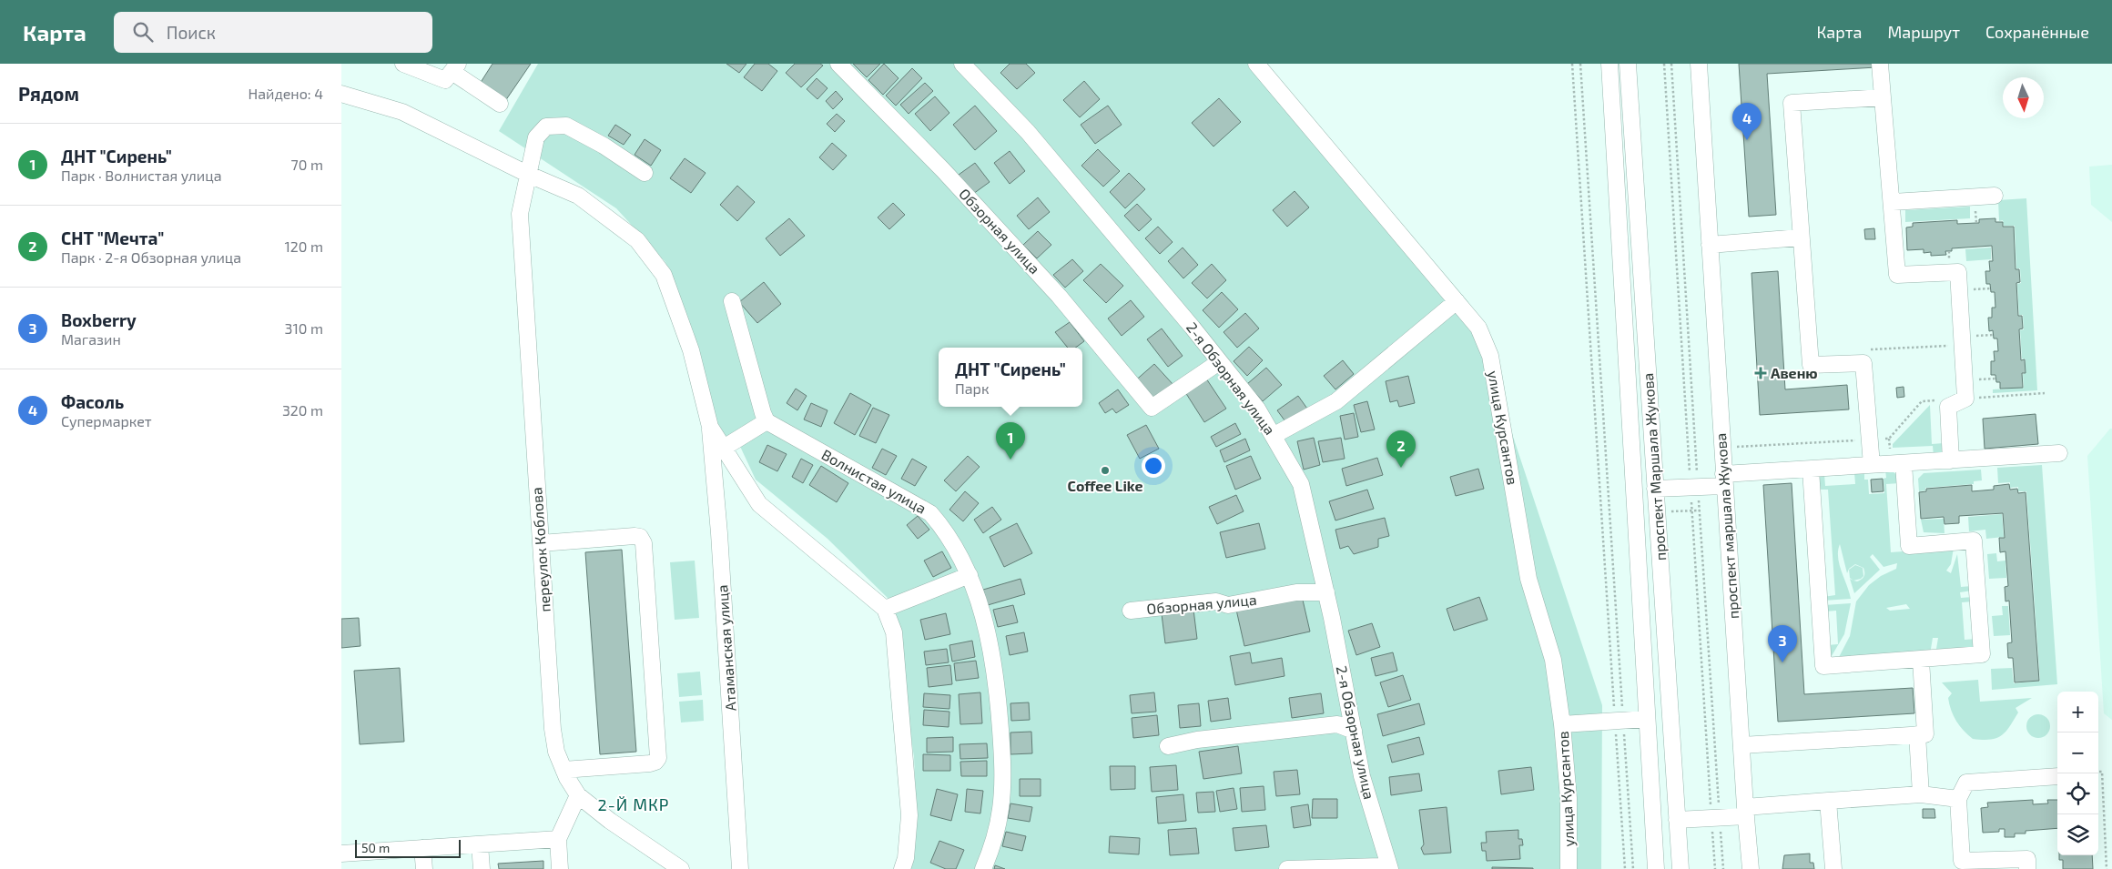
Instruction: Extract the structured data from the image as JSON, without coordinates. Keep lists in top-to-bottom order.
{
  "streets": {
    "street": [
      "Обзорная улица",
      "2-я Обзорная улица",
      "улица Курсантов",
      "проспект Маршала Жукова",
      "Волнистая улица",
      "проспект маршала Жукова",
      "переулок Коблова",
      "Атаманская улица"
    ]
  },
  "crossings": [
    ["Обзорная улица", "2-я Обзорная улица"]
  ],
  "districts": ["2-Й МКР"],
  "places": {
    "health": ["Авеню"],
    "other": ["Coffee Like"]
  },
  "scale_bar": "50 m",
  "north": "bottom",
  "page": {
    "header": "Карта",
    "search": "Поиск",
    "nav": ["Карта", "Маршрут", "Сохранённые"],
    "heading": ["Рядом", "Найдено: 4"],
    "pins": [
      "4",
      "1",
      "2",
      "3"
    ],
    "list": [
      {
        "mark": "1",
        "name": "ДНТ \"Сирень\"",
        "note": "Парк · Волнистая улица",
        "value": "70 m"
      },
      {
        "mark": "2",
        "name": "СНТ \"Мечта\"",
        "note": "Парк · 2-я Обзорная улица",
        "value": "120 m"
      },
      {
        "mark": "3",
        "name": "Boxberry",
        "note": "Магазин",
        "value": "310 m"
      },
      {
        "mark": "4",
        "name": "Фасоль",
        "note": "Супермаркет",
        "value": "320 m"
      }
    ],
    "popup": ["ДНТ \"Сирень\"", "Парк"],
    "map_buttons": ["+", "−"],
    "scale": "50 m"
  }
}
